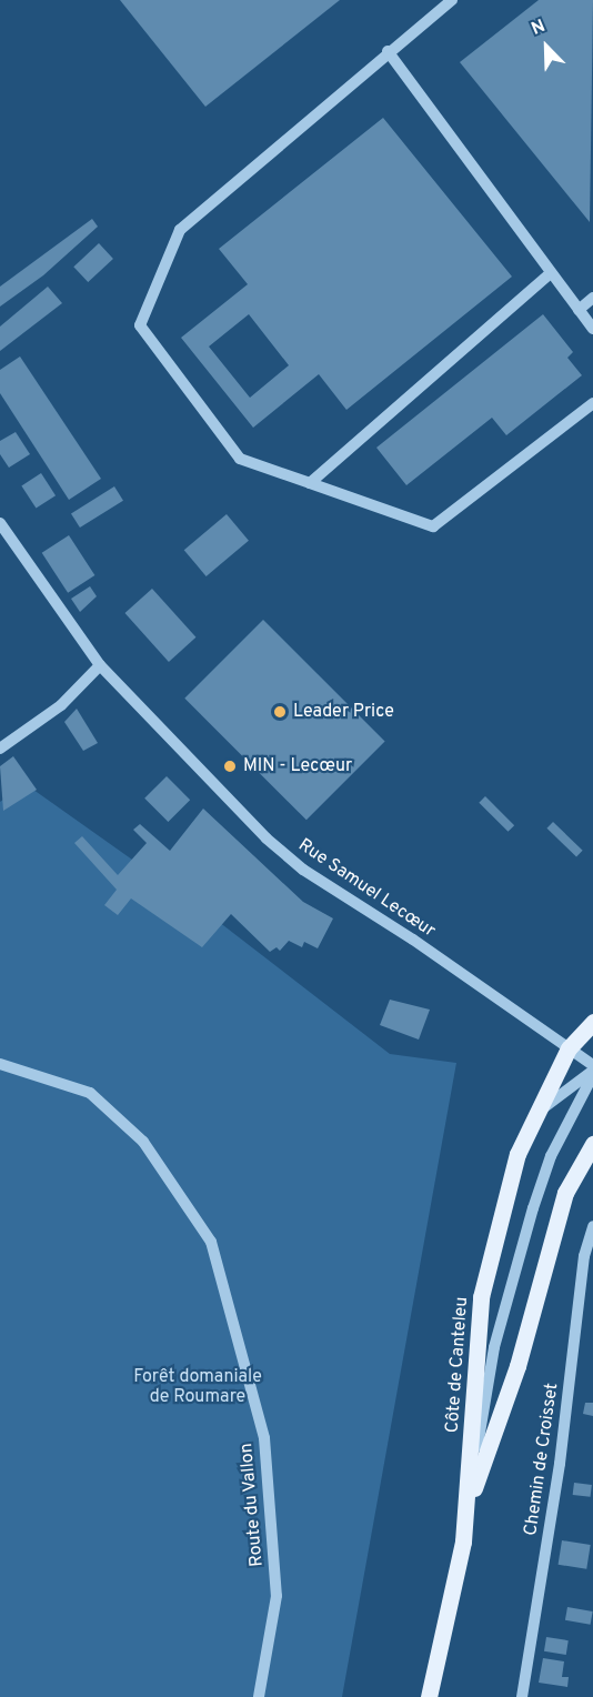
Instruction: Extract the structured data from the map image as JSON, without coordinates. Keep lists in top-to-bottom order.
{
  "streets": {
    "main road": ["Côte de Canteleu"],
    "street": ["Rue Samuel Lecœur", "Chemin de Croisset", "Route du Vallon"]
  },
  "crossings": [
    ["Rue Samuel Lecœur", "Côte de Canteleu"]
  ],
  "parks": ["Forêt domaniale de Roumare"],
  "places": ["Leader Price", "MIN - Lecœur"],
  "north": "top left"
}
